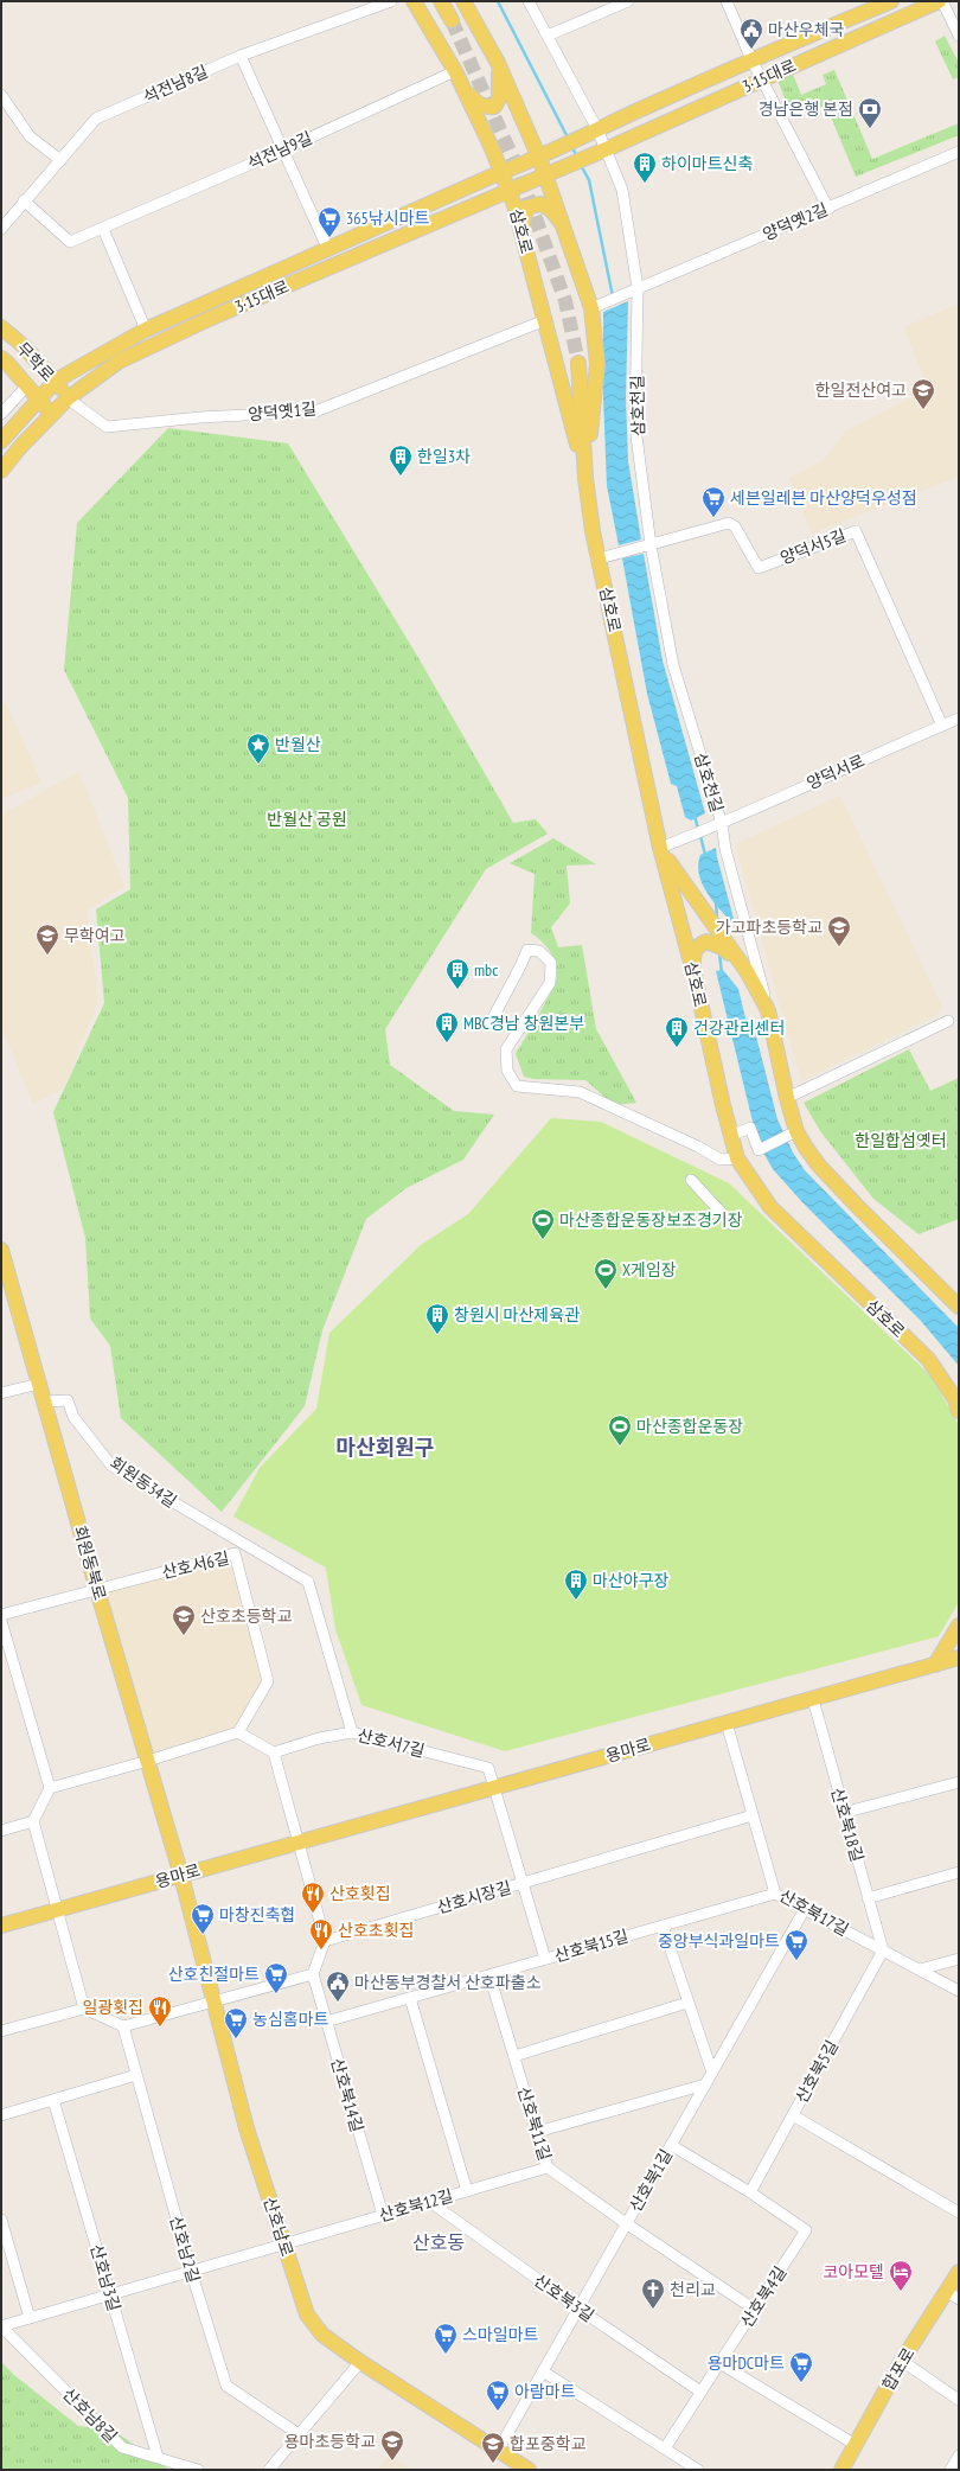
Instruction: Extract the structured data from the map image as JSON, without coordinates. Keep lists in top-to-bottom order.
{
  "streets": {
    "main road": [
      "3·15대로",
      "삼호로",
      "무학로",
      "회원동북로",
      "용마로",
      "산호남로",
      "합포로"
    ],
    "street": [
      "석전남8길",
      "석전남9길",
      "양덕옛2길",
      "삼호천길",
      "양덕옛1길",
      "양덕서5길",
      "양덕서로",
      "회원동34길",
      "산호서6길",
      "산호서7길",
      "산호북18길",
      "산호시장길",
      "산호북17길",
      "산호북15길",
      "산호북5길",
      "산호북14길",
      "산호북11길",
      "산호북1길",
      "산호북12길",
      "산호남2길",
      "산호남3길",
      "산호북4길",
      "산호북3길",
      "산호남8길"
    ]
  },
  "crossings": [
    ["3·15대로", "삼호로"],
    ["3·15대로", "무학로"],
    ["3·15대로", "삼호천길"],
    ["3·15대로", "양덕옛1길"],
    ["석전남8길", "석전남9길"],
    ["석전남9길", "삼호로"],
    ["양덕옛2길", "삼호로"],
    ["양덕옛2길", "삼호천길"],
    ["삼호로", "양덕옛1길"],
    ["삼호로", "양덕서로"],
    ["무학로", "양덕옛1길"],
    ["삼호천길", "양덕서5길"],
    ["삼호천길", "양덕서로"],
    ["양덕서5길", "양덕서로"],
    ["회원동34길", "회원동북로"],
    ["회원동북로", "산호서6길"],
    ["회원동북로", "용마로"],
    ["회원동북로", "산호남로"],
    ["산호서7길", "용마로"],
    ["용마로", "산호북18길"],
    ["용마로", "산호북17길"],
    ["용마로", "산호남로"],
    ["산호북18길", "산호북17길"],
    ["산호북18길", "산호북5길"],
    ["산호시장길", "산호북17길"],
    ["산호북17길", "산호북15길"],
    ["산호북17길", "산호북5길"],
    ["산호북17길", "산호북1길"],
    ["산호북15길", "산호북14길"],
    ["산호북15길", "산호북11길"],
    ["산호북5길", "산호북4길"],
    ["산호북14길", "산호북12길"],
    ["산호북11길", "산호북1길"],
    ["산호북11길", "산호북12길"],
    ["산호북11길", "산호북4길"],
    ["산호북1길", "산호남로"],
    ["산호북1길", "산호북4길"],
    ["산호북1길", "산호북3길"],
    ["산호북12길", "산호남로"],
    ["산호북12길", "산호남2길"],
    ["산호북12길", "산호남3길"],
    ["산호북12길", "산호북3길"],
    ["산호북12길", "산호남8길"],
    ["산호남3길", "산호남8길"],
    ["산호북4길", "산호북3길"]
  ],
  "districts": ["마산회원구", "산호동"],
  "parks": ["반월산 공원", "한일합섬옛터"],
  "places": {
    "public building": ["마산우체국", "마산동부경찰서 산호파출소"],
    "bank": ["경남은행 본점"],
    "building": [
      "하이마트신축",
      "한일3차",
      "mbc",
      "MBC경남 창원본부",
      "건강관리센터",
      "창원시 마산제육관",
      "마산야구장"
    ],
    "supermarket": [
      "365낚시마트",
      "세븐일레븐 마산양덕우성점",
      "마창진축협",
      "중앙부식과일마트",
      "산호친절마트",
      "농심홈마트",
      "스마일마트",
      "용마DC마트",
      "아람마트"
    ],
    "school or university": [
      "한일전산여고",
      "가고파초등학교",
      "무학여고",
      "산호초등학교",
      "용마초등학교",
      "합포중학교"
    ],
    "place": ["반월산"],
    "sports": ["마산종합운동장보조경기장", "X게임장", "마산종합운동장"],
    "restaurant": ["산호횟집", "산호초횟집", "일광횟집"],
    "hotel": ["코아모텔"],
    "church": ["천리교"]
  }
}
